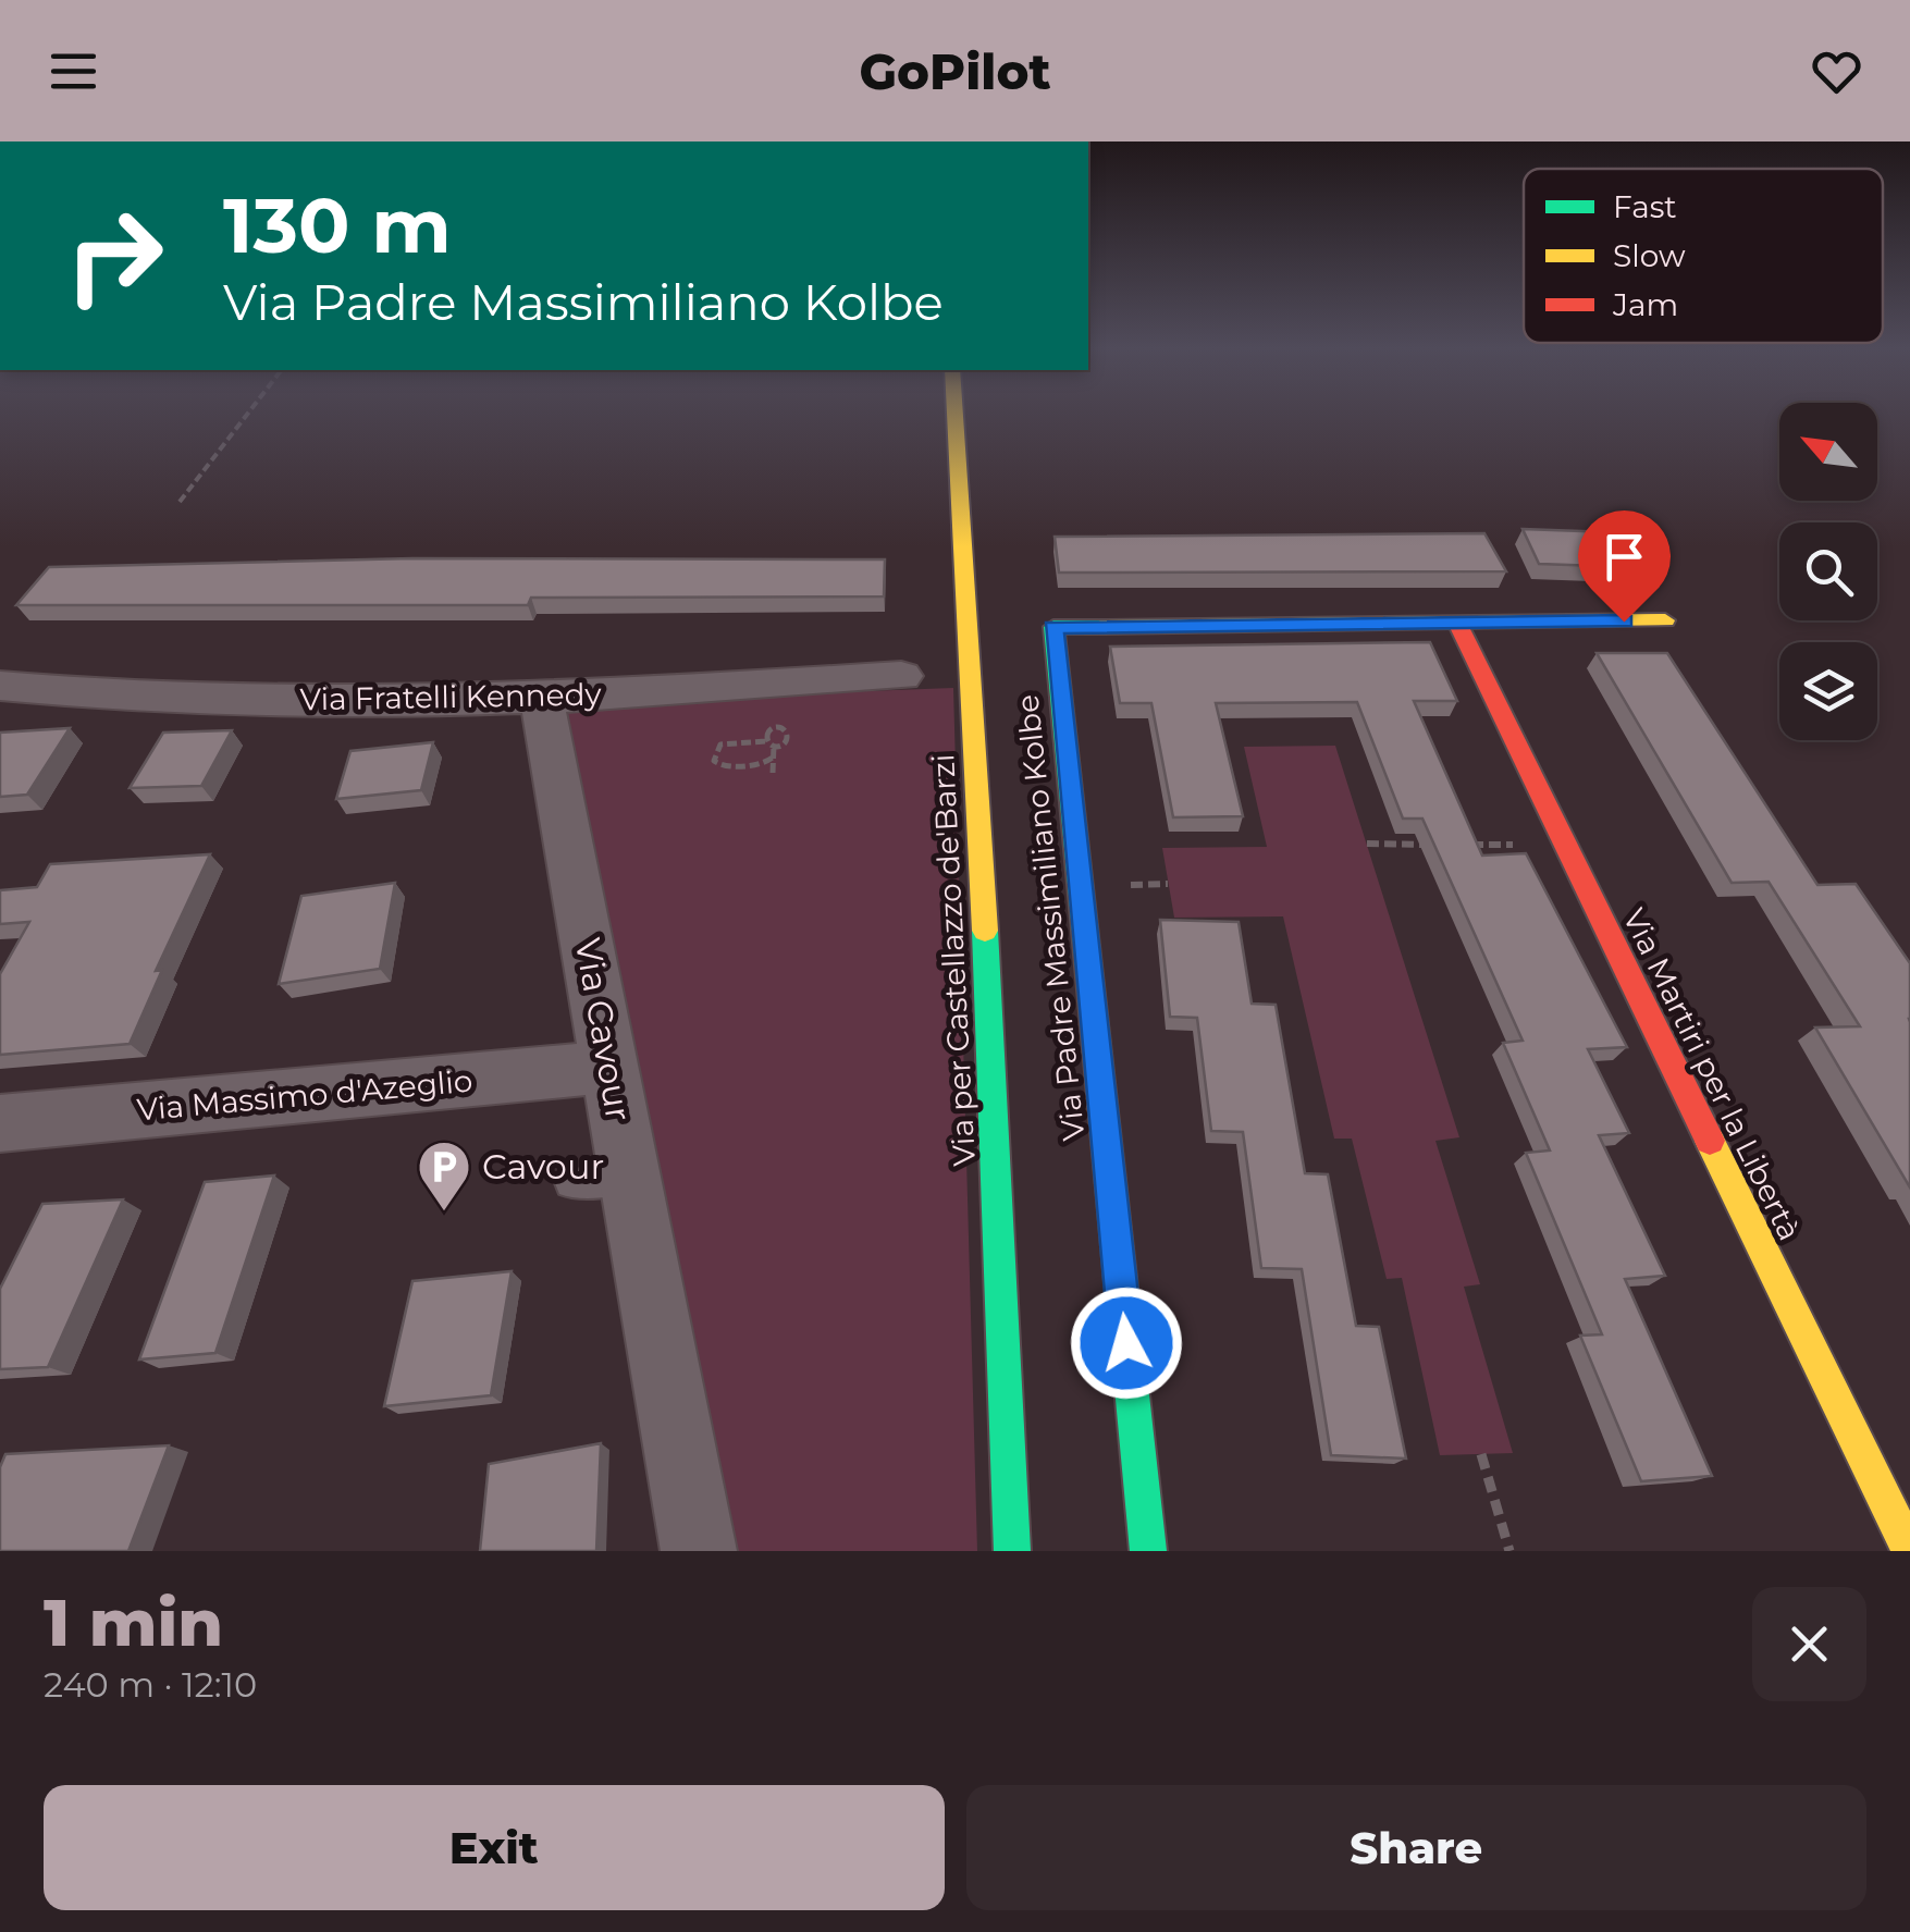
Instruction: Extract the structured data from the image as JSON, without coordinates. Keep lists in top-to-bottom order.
{
  "streets": {
    "street": [
      "Via Fratelli Kennedy",
      "Via Padre Massimiliano Kolbe",
      "Via per Castellazzo de'Barzi",
      "Via Cavour",
      "Via Martiri per la Libertà",
      "Via Massimo d'Azeglio"
    ]
  },
  "crossings": [
    ["Via Fratelli Kennedy", "Via Cavour"],
    ["Via Padre Massimiliano Kolbe", "Via Martiri per la Libertà"],
    ["Via Cavour", "Via Massimo d'Azeglio"]
  ],
  "places": {
    "parking": ["Cavour"]
  },
  "legend": ["Fast", "Slow", "Jam"],
  "north": "top left",
  "page": {
    "header": "GoPilot",
    "turn": ["130 m", "Via Padre Massimiliano Kolbe"],
    "heading": ["1 min", "240 m · 12:10"],
    "buttons": ["Exit", "Share"]
  }
}
